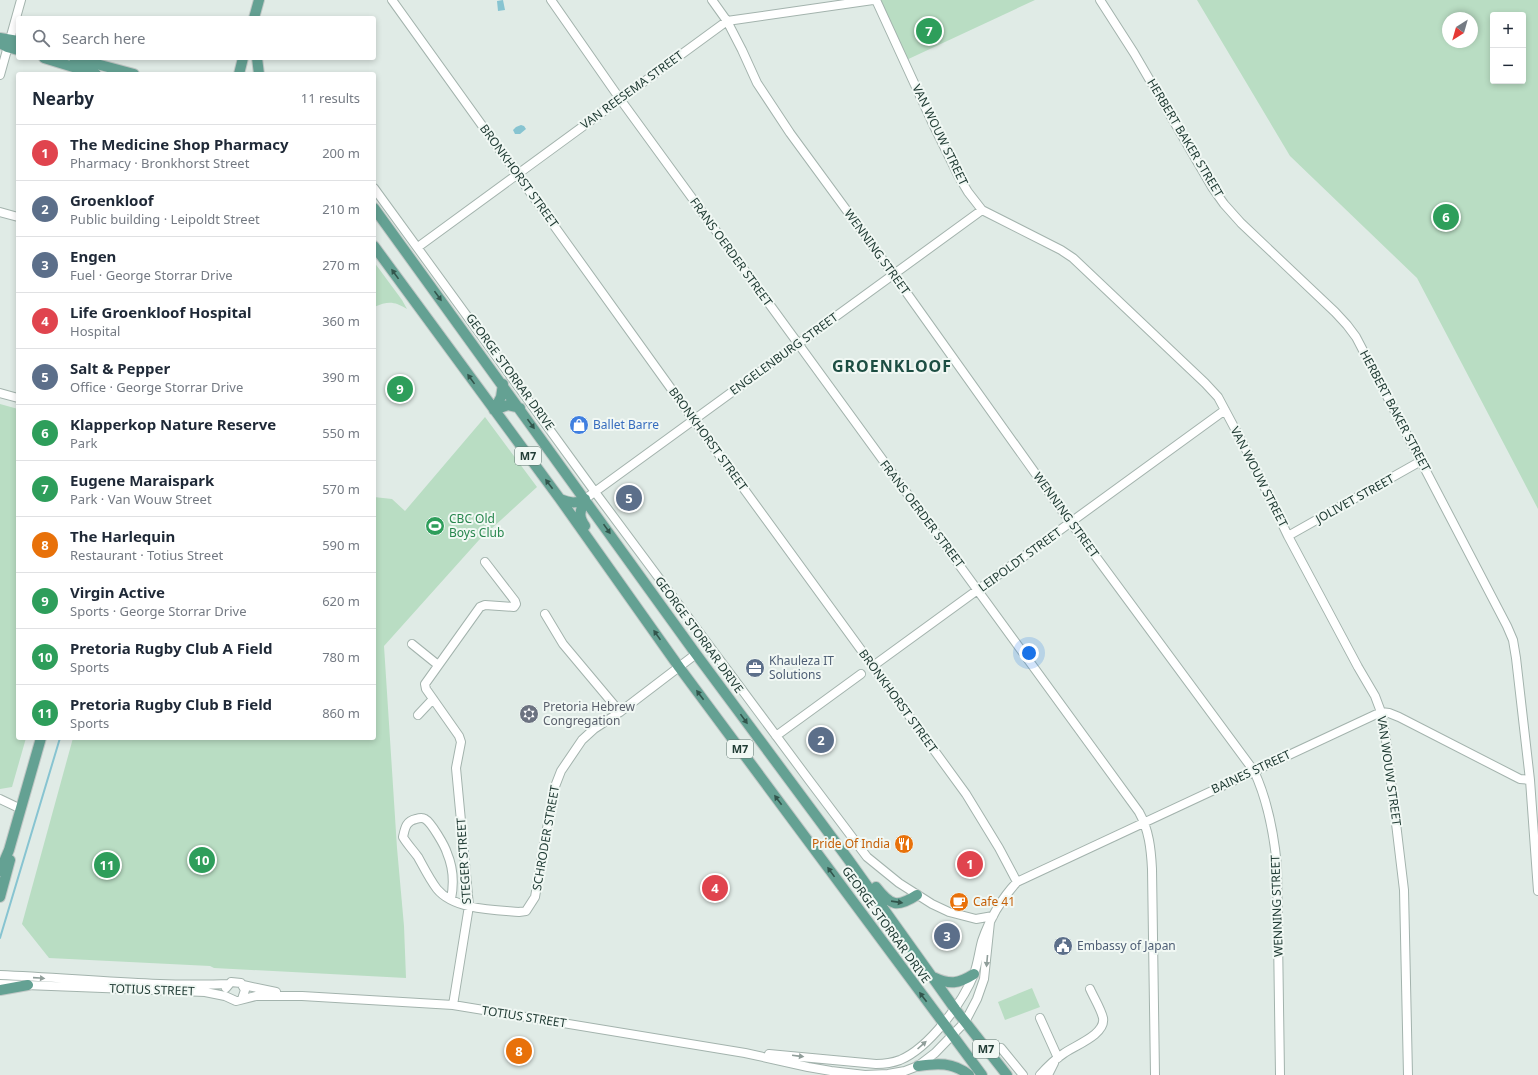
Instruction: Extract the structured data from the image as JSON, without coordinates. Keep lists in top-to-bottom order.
{
  "streets": {
    "main road": ["GEORGE STORRAR DRIVE", "M7"],
    "street": [
      "VAN REESEMA STREET",
      "VAN WOUW STREET",
      "HERBERT BAKER STREET",
      "BRONKHORST STREET",
      "FRANS OERDER STREET",
      "WENNING STREET",
      "ENGELENBURG STREET",
      "JOLIVET STREET",
      "LEIPOLDT STREET",
      "BAINES STREET",
      "SCHRODER STREET",
      "STEGER STREET",
      "TOTIUS STREET"
    ]
  },
  "crossings": [
    ["VAN REESEMA STREET", "BRONKHORST STREET"],
    ["VAN REESEMA STREET", "FRANS OERDER STREET"],
    ["VAN REESEMA STREET", "WENNING STREET"],
    ["VAN REESEMA STREET", "GEORGE STORRAR DRIVE"],
    ["VAN WOUW STREET", "ENGELENBURG STREET"],
    ["VAN WOUW STREET", "JOLIVET STREET"],
    ["VAN WOUW STREET", "LEIPOLDT STREET"],
    ["VAN WOUW STREET", "BAINES STREET"],
    ["HERBERT BAKER STREET", "JOLIVET STREET"],
    ["BRONKHORST STREET", "ENGELENBURG STREET"],
    ["BRONKHORST STREET", "LEIPOLDT STREET"],
    ["BRONKHORST STREET", "BAINES STREET"],
    ["FRANS OERDER STREET", "ENGELENBURG STREET"],
    ["FRANS OERDER STREET", "LEIPOLDT STREET"],
    ["FRANS OERDER STREET", "BAINES STREET"],
    ["WENNING STREET", "ENGELENBURG STREET"],
    ["WENNING STREET", "LEIPOLDT STREET"],
    ["WENNING STREET", "BAINES STREET"],
    ["ENGELENBURG STREET", "GEORGE STORRAR DRIVE"],
    ["GEORGE STORRAR DRIVE", "BAINES STREET"],
    ["GEORGE STORRAR DRIVE", "SCHRODER STREET"],
    ["GEORGE STORRAR DRIVE", "TOTIUS STREET"],
    ["BAINES STREET", "TOTIUS STREET"],
    ["SCHRODER STREET", "STEGER STREET"],
    ["STEGER STREET", "TOTIUS STREET"]
  ],
  "districts": ["GROENKLOOF"],
  "places": {
    "shop": ["Ballet Barre"],
    "sports": ["CBC Old Boys Club"],
    "office": ["Khauleza IT Solutions"],
    "synagogue": ["Pretoria Hebrew Congregation"],
    "restaurant": ["Pride Of India"],
    "cafe": ["Cafe 41"],
    "public building": ["Embassy of Japan"]
  },
  "north": "bottom left",
  "page": {
    "map_buttons": ["+", "−"],
    "pins": [
      "7",
      "6",
      "9",
      "5",
      "2",
      "10",
      "1",
      "11",
      "4",
      "3",
      "8"
    ],
    "search": "Search here",
    "heading": ["Nearby", "11 results"],
    "list": [
      {
        "mark": "1",
        "name": "The Medicine Shop Pharmacy",
        "note": "Pharmacy · Bronkhorst Street",
        "value": "200 m"
      },
      {
        "mark": "2",
        "name": "Groenkloof",
        "note": "Public building · Leipoldt Street",
        "value": "210 m"
      },
      {
        "mark": "3",
        "name": "Engen",
        "note": "Fuel · George Storrar Drive",
        "value": "270 m"
      },
      {
        "mark": "4",
        "name": "Life Groenkloof Hospital",
        "note": "Hospital",
        "value": "360 m"
      },
      {
        "mark": "5",
        "name": "Salt & Pepper",
        "note": "Office · George Storrar Drive",
        "value": "390 m"
      },
      {
        "mark": "6",
        "name": "Klapperkop Nature Reserve",
        "note": "Park",
        "value": "550 m"
      },
      {
        "mark": "7",
        "name": "Eugene Maraispark",
        "note": "Park · Van Wouw Street",
        "value": "570 m"
      },
      {
        "mark": "8",
        "name": "The Harlequin",
        "note": "Restaurant · Totius Street",
        "value": "590 m"
      },
      {
        "mark": "9",
        "name": "Virgin Active",
        "note": "Sports · George Storrar Drive",
        "value": "620 m"
      },
      {
        "mark": "10",
        "name": "Pretoria Rugby Club A Field",
        "note": "Sports",
        "value": "780 m"
      },
      {
        "mark": "11",
        "name": "Pretoria Rugby Club B Field",
        "note": "Sports",
        "value": "860 m"
      }
    ]
  }
}
